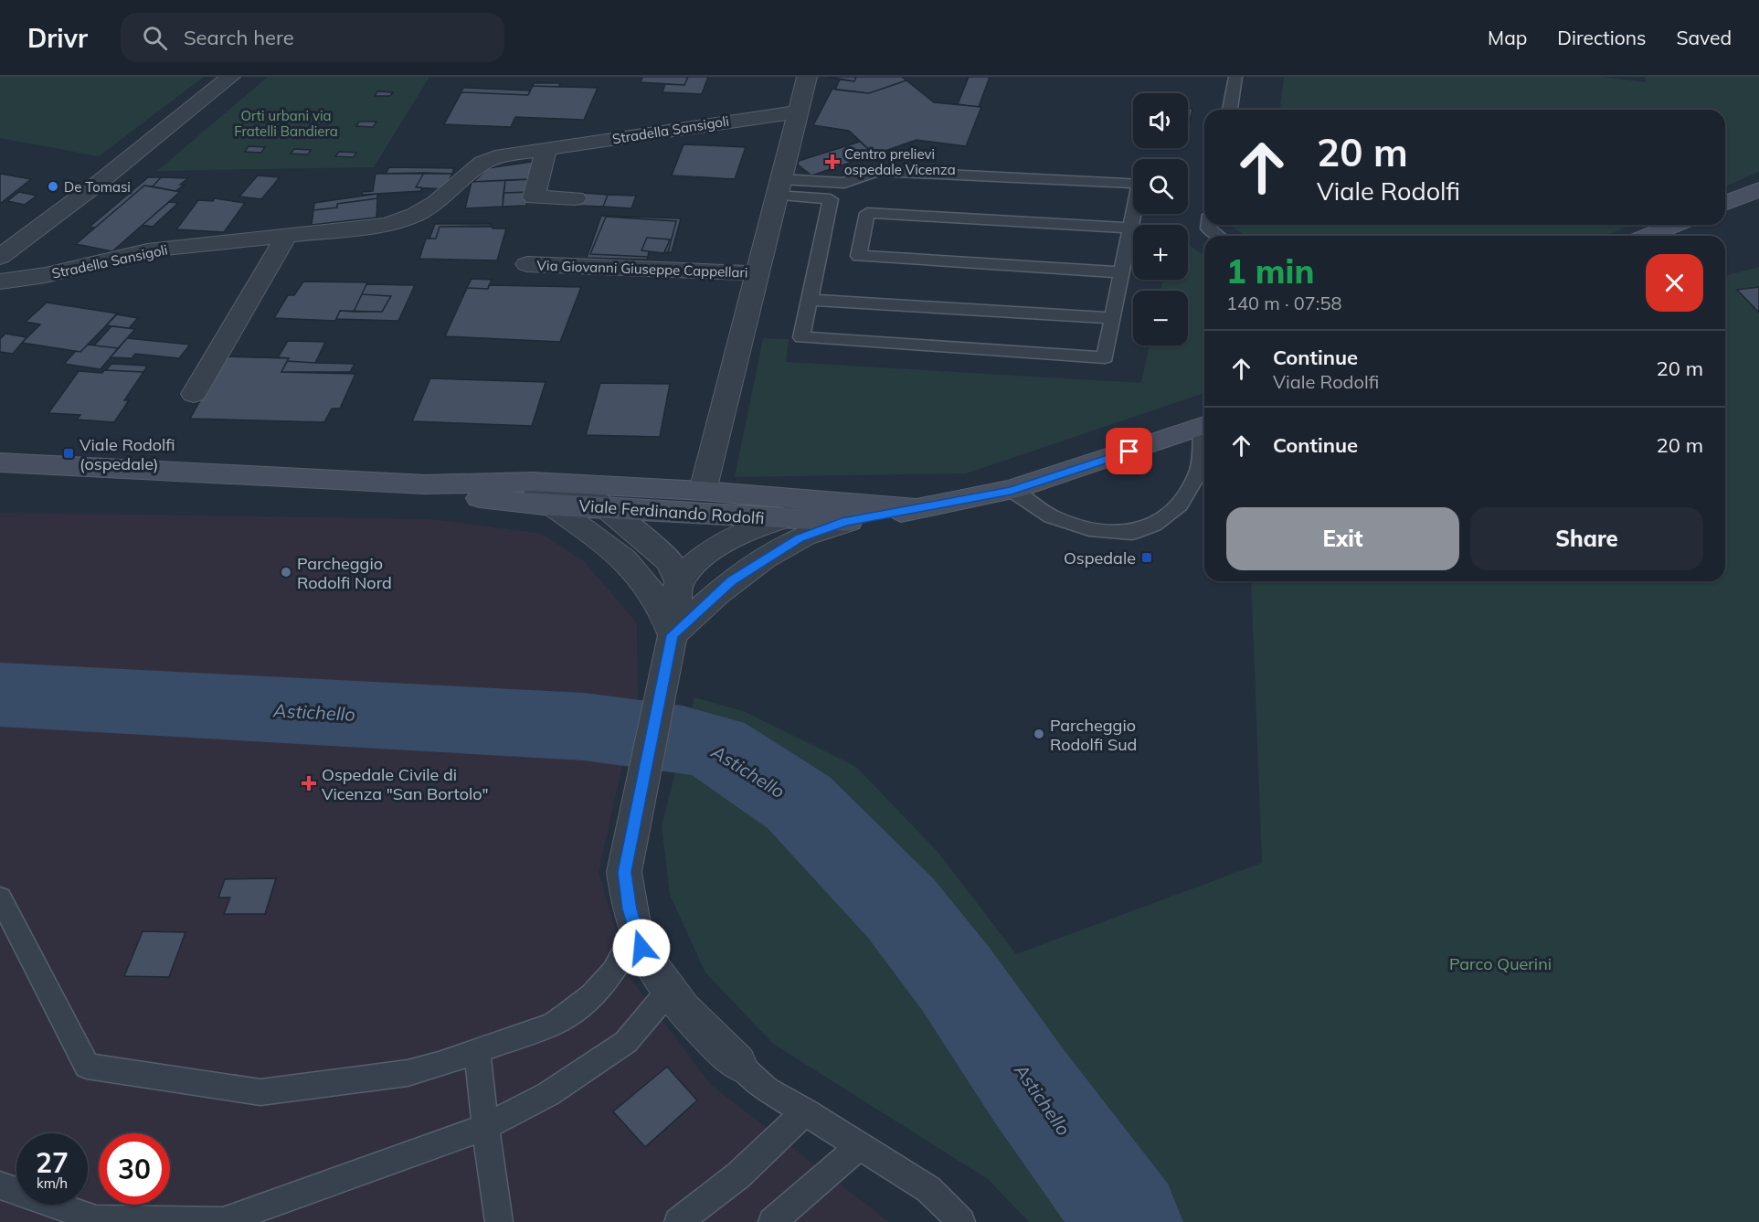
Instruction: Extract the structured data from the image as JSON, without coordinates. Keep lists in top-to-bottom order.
{
  "streets": {
    "main road": ["Viale Ferdinando Rodolfi"],
    "street": ["Stradella Sansigoli", "Via Giovanni Giuseppe Cappellari"]
  },
  "crossings": [
    ["Stradella Sansigoli", "Via Giovanni Giuseppe Cappellari"],
    ["Via Giovanni Giuseppe Cappellari", "Viale Ferdinando Rodolfi"]
  ],
  "water": ["Astichello"],
  "parks": ["Orti urbani via Fratelli Bandiera", "Parco Querini"],
  "places": {
    "health": ["Centro prelievi ospedale Vicenza", "Ospedale Civile di Vicenza \"San Bortolo\""],
    "other": ["De Tomasi", "Parcheggio Rodolfi Nord", "Parcheggio Rodolfi Sud"],
    "transit": ["Viale Rodolfi (ospedale)", "Ospedale"]
  },
  "page": {
    "header": "Drivr",
    "search": "Search here",
    "nav": ["Map", "Directions", "Saved"],
    "map_buttons": ["+", "−"],
    "turn": ["20 m", "Viale Rodolfi"],
    "heading": ["1 min", "140 m · 07:58"],
    "list": [
      {
        "name": "Continue",
        "note": "Viale Rodolfi",
        "value": "20 m"
      },
      {
        "name": "Continue",
        "value": "20 m"
      }
    ],
    "buttons": ["Exit", "Share"],
    "speed": "27 km/h",
    "limit": "30"
  }
}
